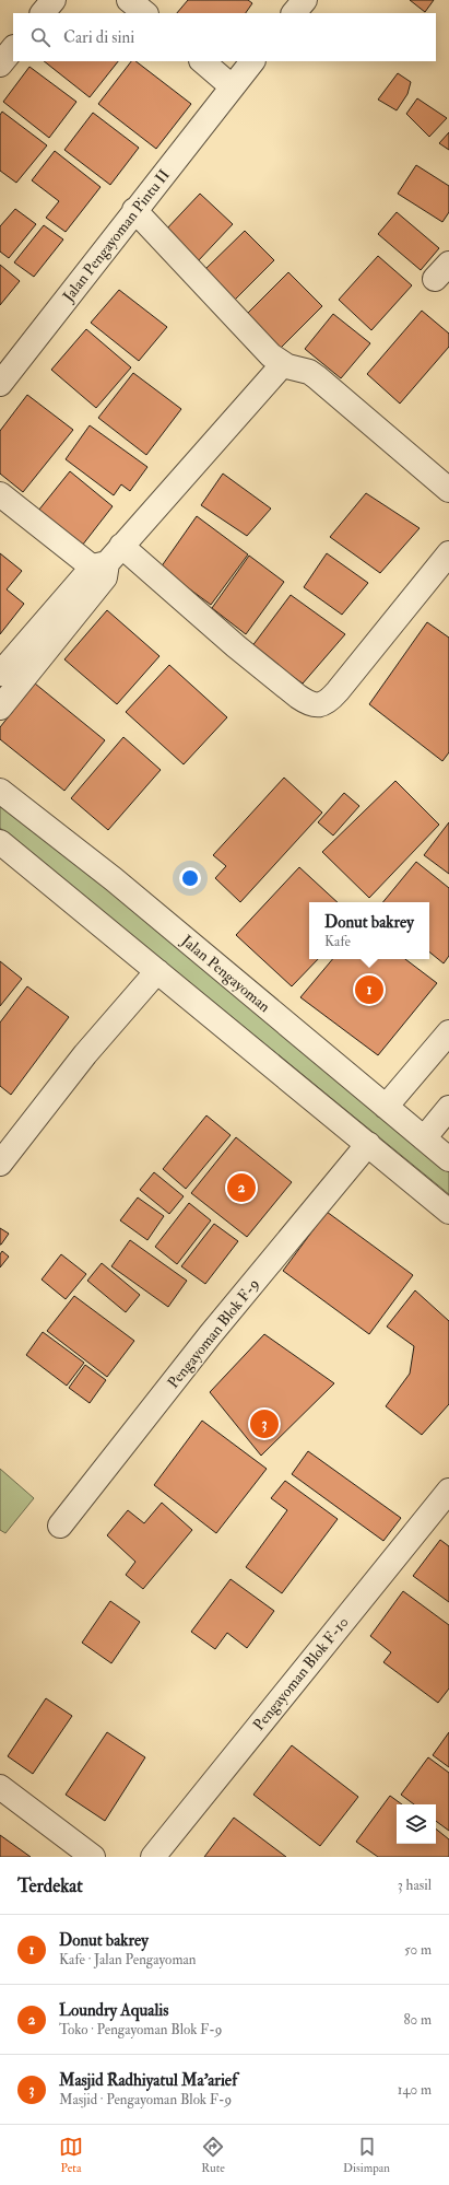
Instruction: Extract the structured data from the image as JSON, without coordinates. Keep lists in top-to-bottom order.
{
  "streets": {
    "street": [
      "Jalan Pengayoman Pintu II",
      "Jalan Pengayoman",
      "Pengayoman Blok F-9",
      "Pengayoman Blok F-10"
    ]
  },
  "page": {
    "search": "Cari di sini",
    "popup": ["Donut bakrey", "Kafe"],
    "pins": ["1", "2", "3"],
    "heading": ["Terdekat", "3 hasil"],
    "list": [
      {
        "mark": "1",
        "name": "Donut bakrey",
        "note": "Kafe · Jalan Pengayoman",
        "value": "50 m"
      },
      {
        "mark": "2",
        "name": "Loundry Aqualis",
        "note": "Toko · Pengayoman Blok F-9",
        "value": "80 m"
      },
      {
        "mark": "3",
        "name": "Masjid Radhiyatul Ma'arief",
        "note": "Masjid · Pengayoman Blok F-9",
        "value": "140 m"
      }
    ],
    "nav": ["Peta", "Rute", "Disimpan"]
  }
}
